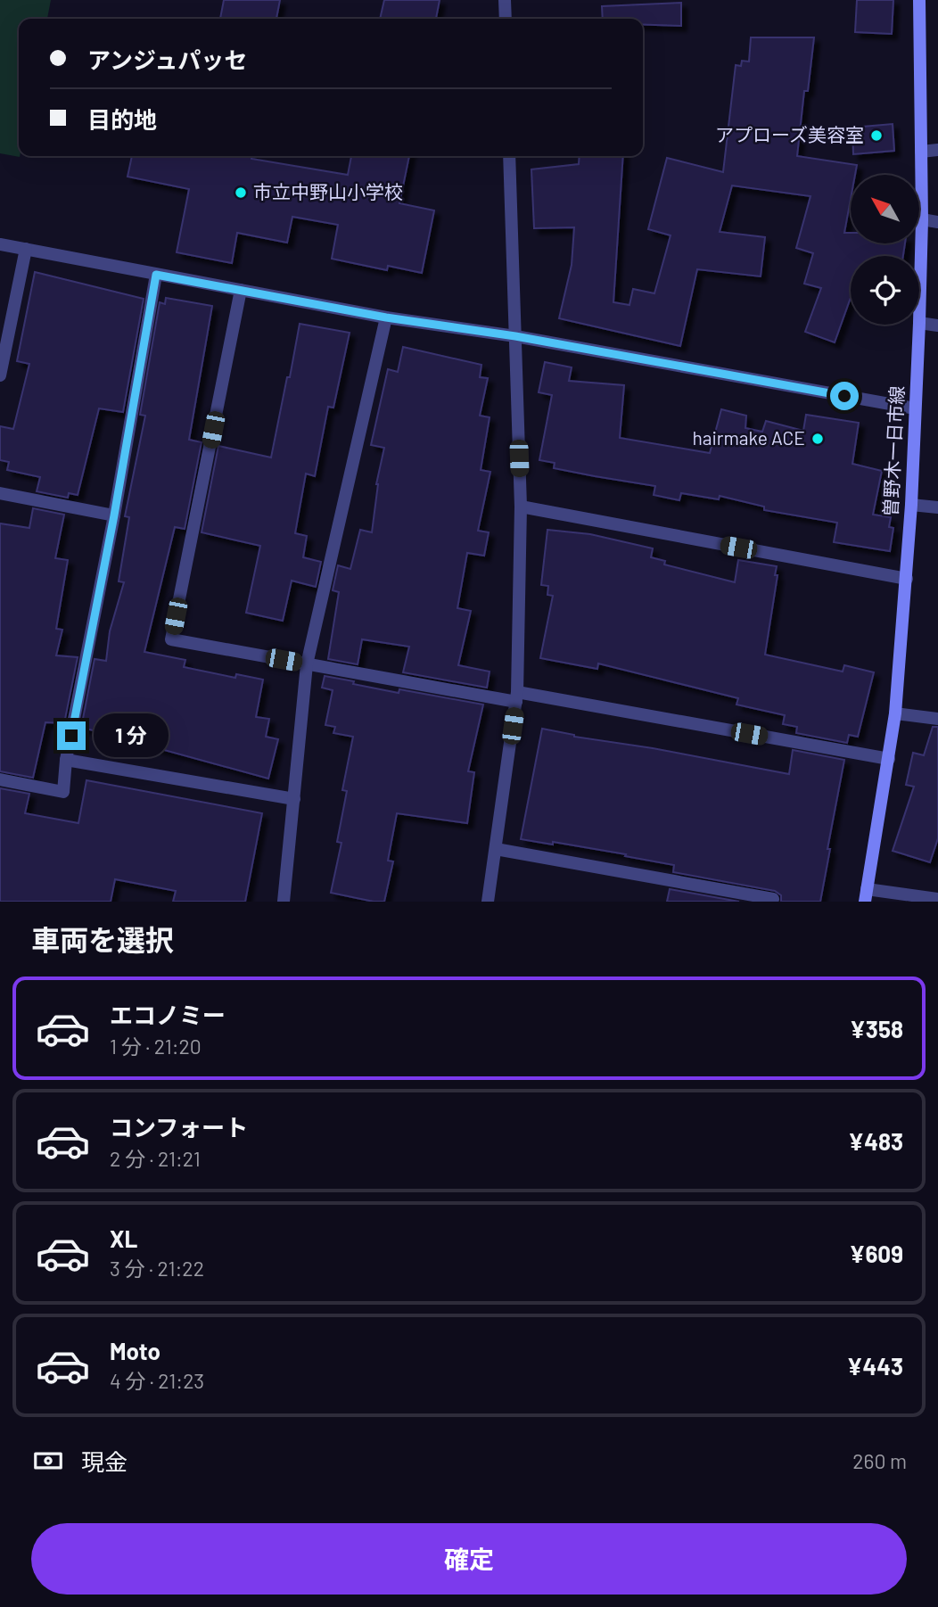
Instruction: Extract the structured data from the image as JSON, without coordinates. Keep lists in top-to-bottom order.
{
  "streets": {
    "main road": ["曽野木一日市線"]
  },
  "places": ["アプローズ美容室", "市立中野山小学校", "hairmake ACE"],
  "north": "top left",
  "page": {
    "banner": ["アンジュパッセ", "目的地"],
    "bubble": "1 分",
    "heading": "車両を選択",
    "list": [
      {
        "name": "エコノミー",
        "note": "1 分 · 21:20",
        "value": "¥358"
      },
      {
        "name": "コンフォート",
        "note": "2 分 · 21:21",
        "value": "¥483"
      },
      {
        "name": "XL",
        "note": "3 分 · 21:22",
        "value": "¥609"
      },
      {
        "name": "Moto",
        "note": "4 分 · 21:23",
        "value": "¥443"
      }
    ],
    "pay": ["現金", "260 m"],
    "buttons": "確定"
  }
}
